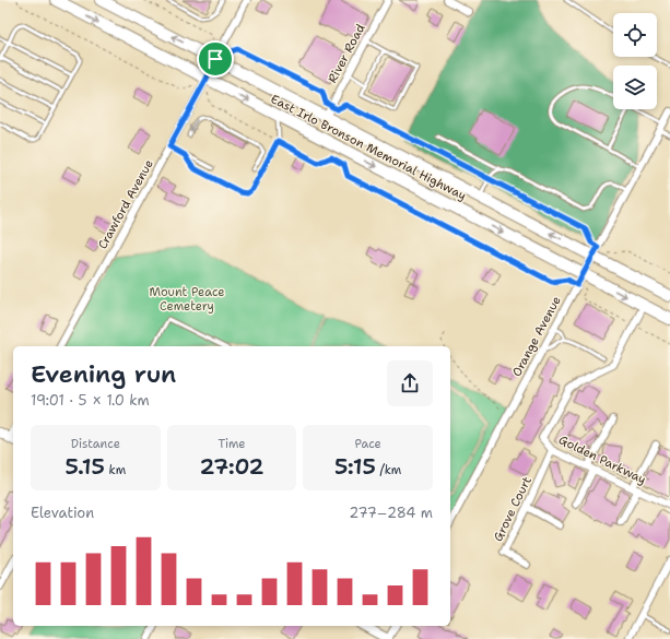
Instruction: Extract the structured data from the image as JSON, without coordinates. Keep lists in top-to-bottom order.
{
  "streets": {
    "highway": ["East Irlo Bronson Memorial Highway"],
    "street": [
      "River Road",
      "Crawford Avenue",
      "Orange Avenue",
      "Golden Parkway",
      "Grove Court"
    ]
  },
  "crossings": [
    ["River Road", "East Irlo Bronson Memorial Highway"],
    ["East Irlo Bronson Memorial Highway", "Crawford Avenue"],
    ["East Irlo Bronson Memorial Highway", "Orange Avenue"],
    ["East Irlo Bronson Memorial Highway", "Golden Parkway"],
    ["Golden Parkway", "Grove Court"]
  ],
  "parks": ["Mount Peace Cemetery"],
  "page": {
    "heading": ["Evening run", "19:01 · 5 × 1.0 km"],
    "stats": [
      ["Distance", "5.15 km"],
      ["Time", "27:02"],
      ["Pace", "5:15 /km"]
    ],
    "chart": ["Elevation", "277–284 m"]
  }
}
